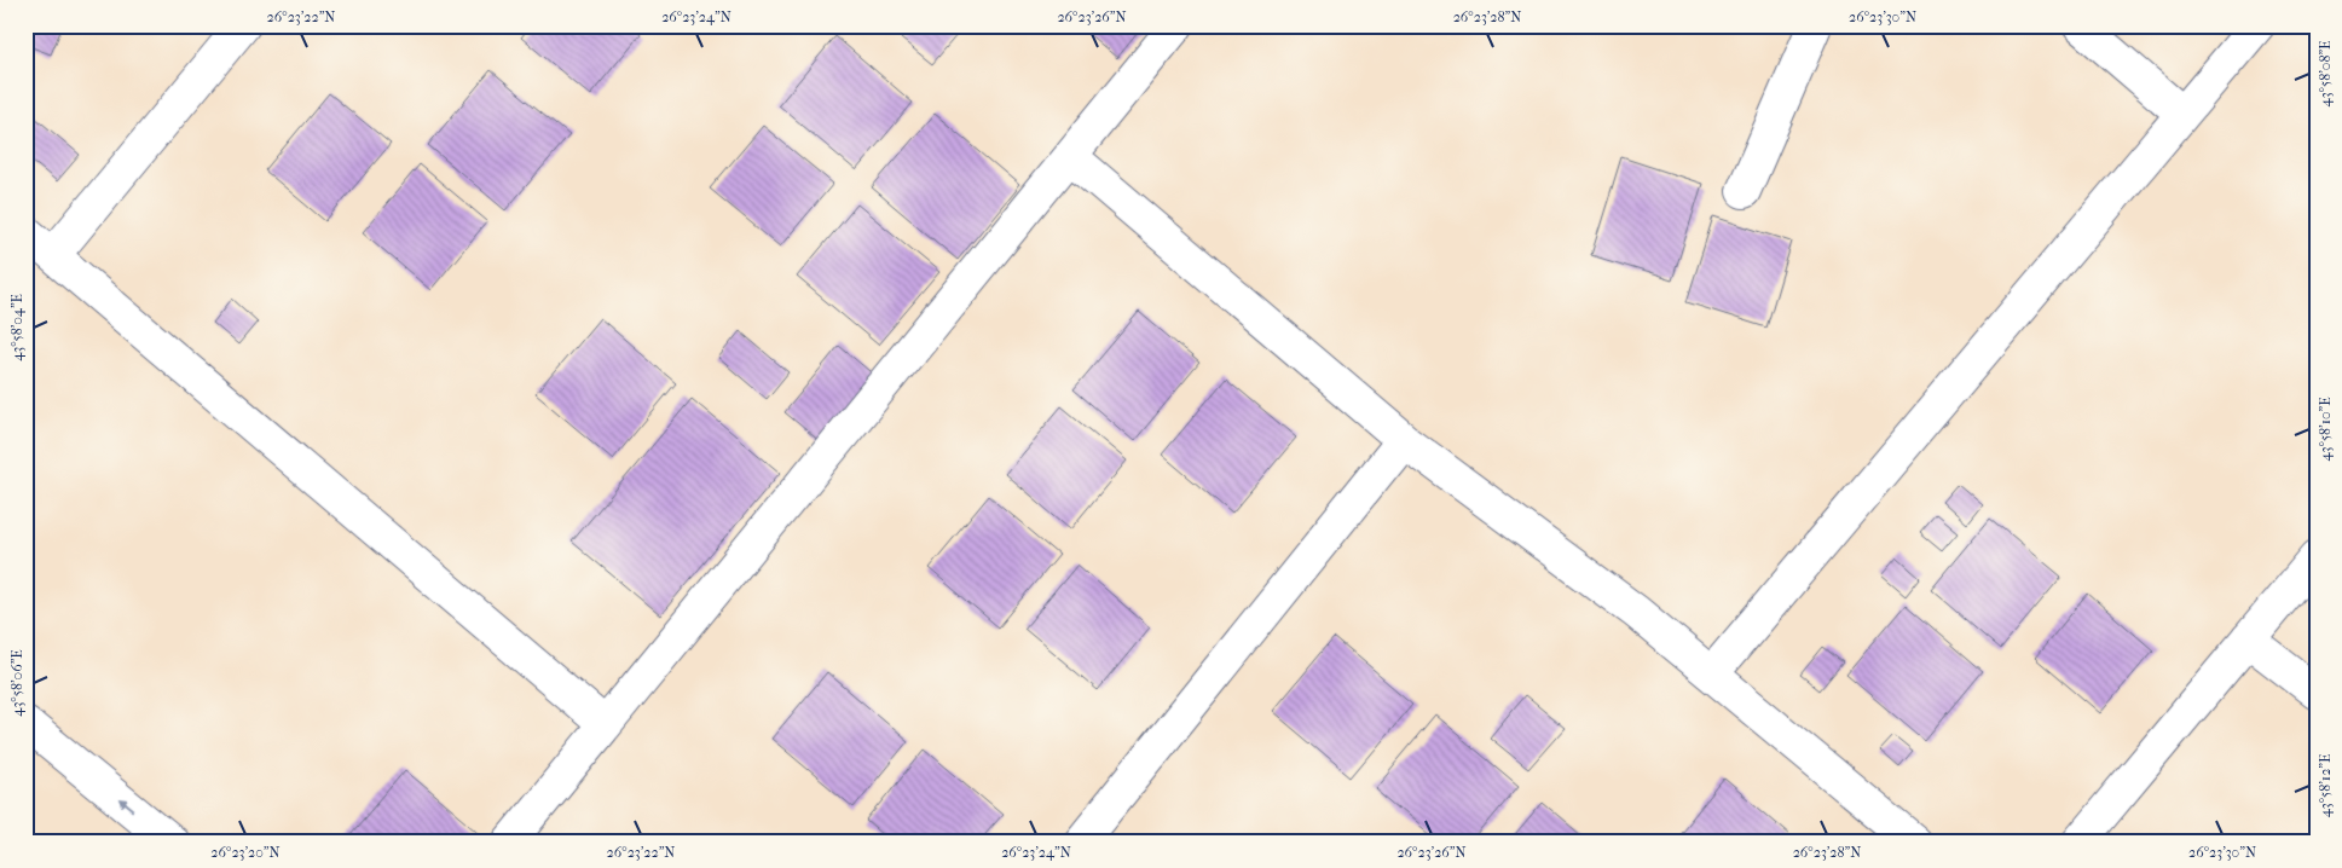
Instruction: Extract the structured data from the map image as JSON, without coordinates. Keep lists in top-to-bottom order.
{
  "coordinates": [
    "26°23'22\"N",
    "26°23'24\"N",
    "26°23'26\"N",
    "26°23'28\"N",
    "26°23'30\"N",
    "43°58'08\"E",
    "43°58'04\"E",
    "43°58'10\"E",
    "43°58'06\"E",
    "43°58'12\"E",
    "26°23'20\"N"
  ]
}
